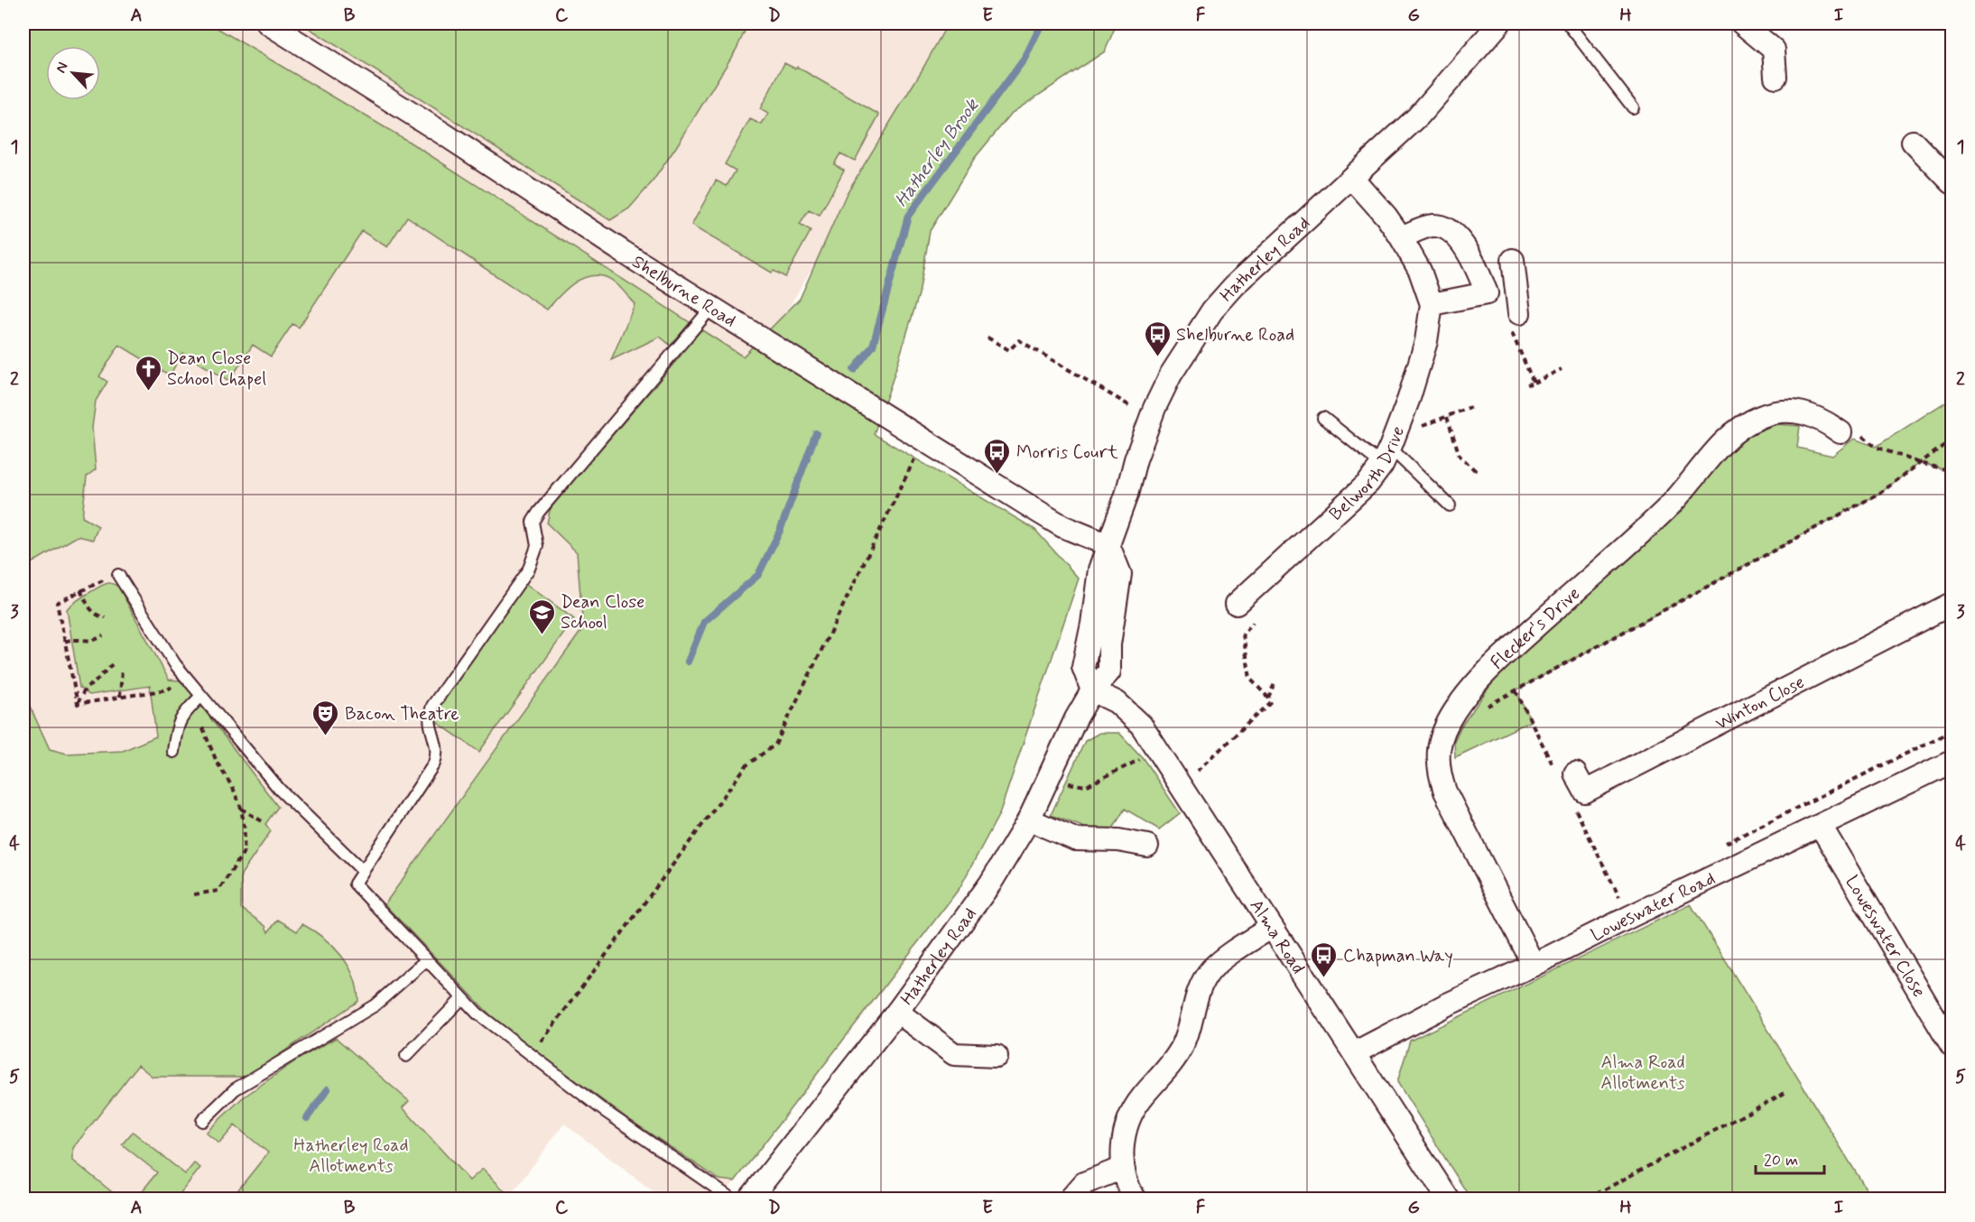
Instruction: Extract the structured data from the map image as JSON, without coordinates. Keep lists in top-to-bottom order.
{
  "streets": {
    "street": [
      "Hatherley Road",
      "Shelburne Road",
      "Belworth Drive",
      "Flecker's Drive",
      "Winton Close",
      "Loweswater Road",
      "Alma Road",
      "Loweswater Close"
    ]
  },
  "crossings": [
    ["Hatherley Road", "Shelburne Road"],
    ["Hatherley Road", "Belworth Drive"],
    ["Hatherley Road", "Alma Road"],
    ["Flecker's Drive", "Loweswater Road"],
    ["Loweswater Road", "Alma Road"],
    ["Loweswater Road", "Loweswater Close"]
  ],
  "water": ["Hatherley Brook"],
  "parks": ["Alma Road Allotments", "Hatherley Road Allotments"],
  "places": {
    "bus stop": ["Shelburne Road", "Morris Court", "Chapman Way"],
    "church": ["Dean Close School Chapel"],
    "school or university": ["Dean Close School"],
    "theatre": ["Bacon Theatre"]
  },
  "scale_bar": "20 m",
  "north": "top left",
  "grid": {
    "columns": [
      "A",
      "B",
      "C",
      "D",
      "E",
      "F",
      "G",
      "H",
      "I"
    ],
    "rows": [
      "1",
      "2",
      "3",
      "4",
      "5"
    ]
  }
}
